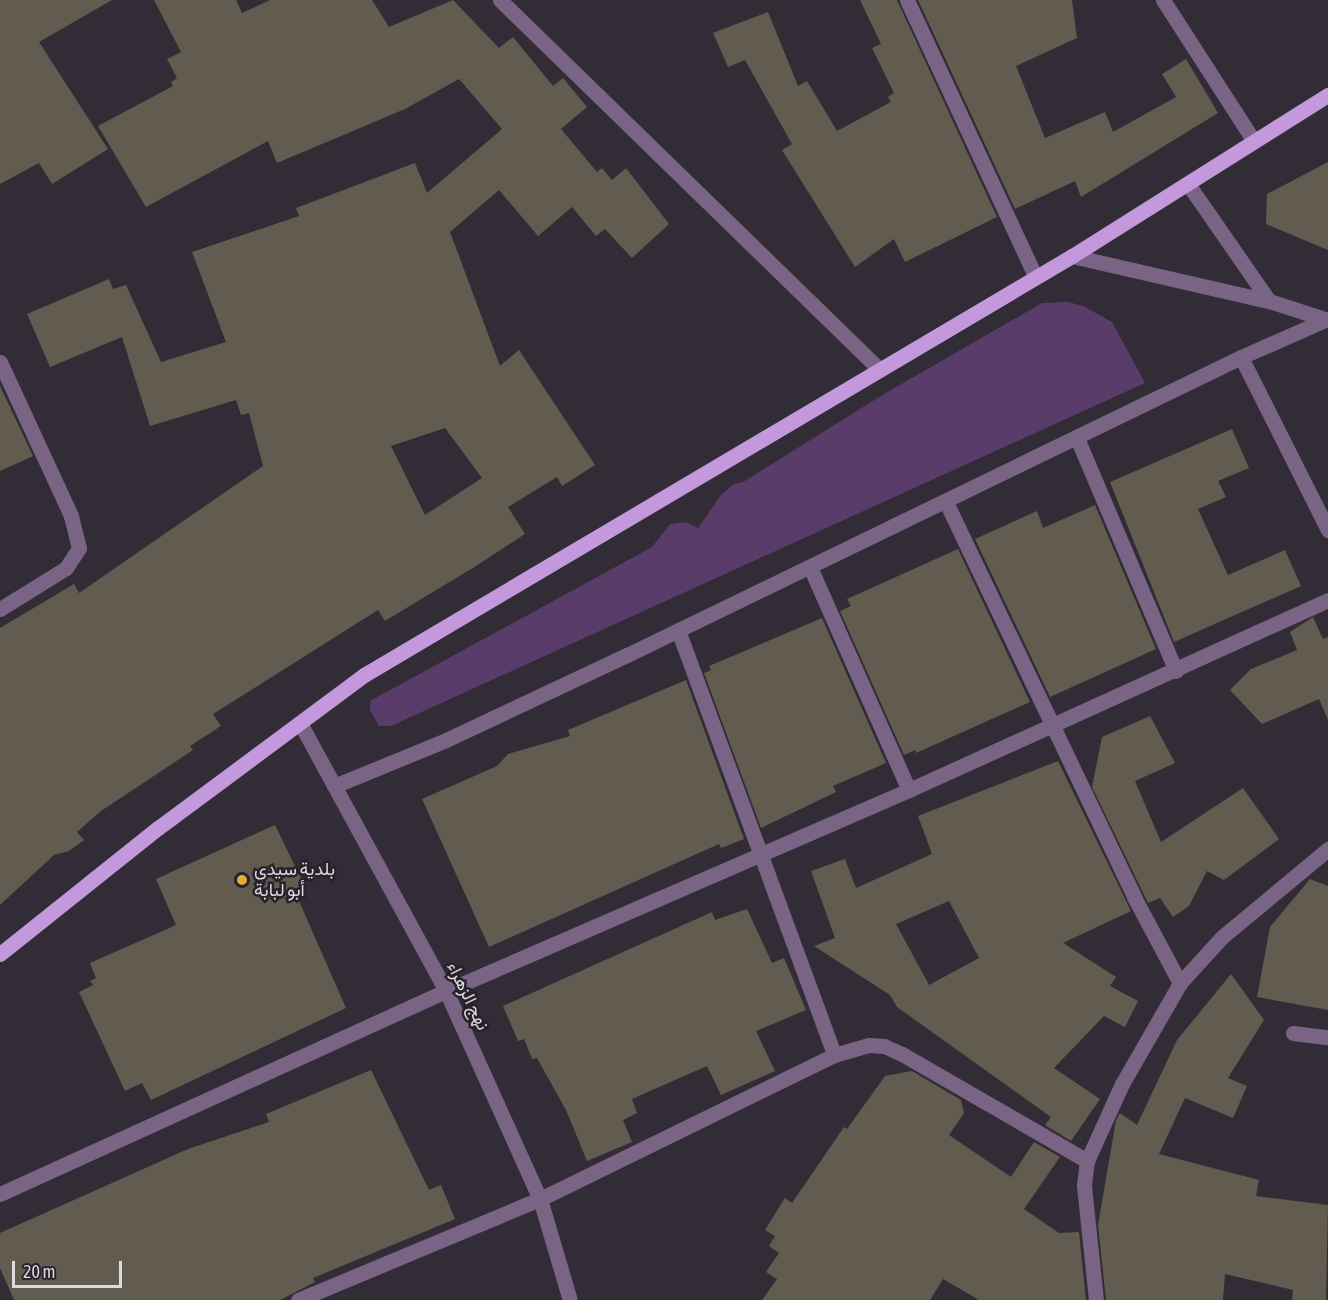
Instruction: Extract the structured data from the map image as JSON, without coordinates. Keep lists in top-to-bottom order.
{
  "streets": {
    "street": ["نهج الزهراء"]
  },
  "places": ["بلدية سيدي أبو لبابة"],
  "scale_bar": "20 m"
}
